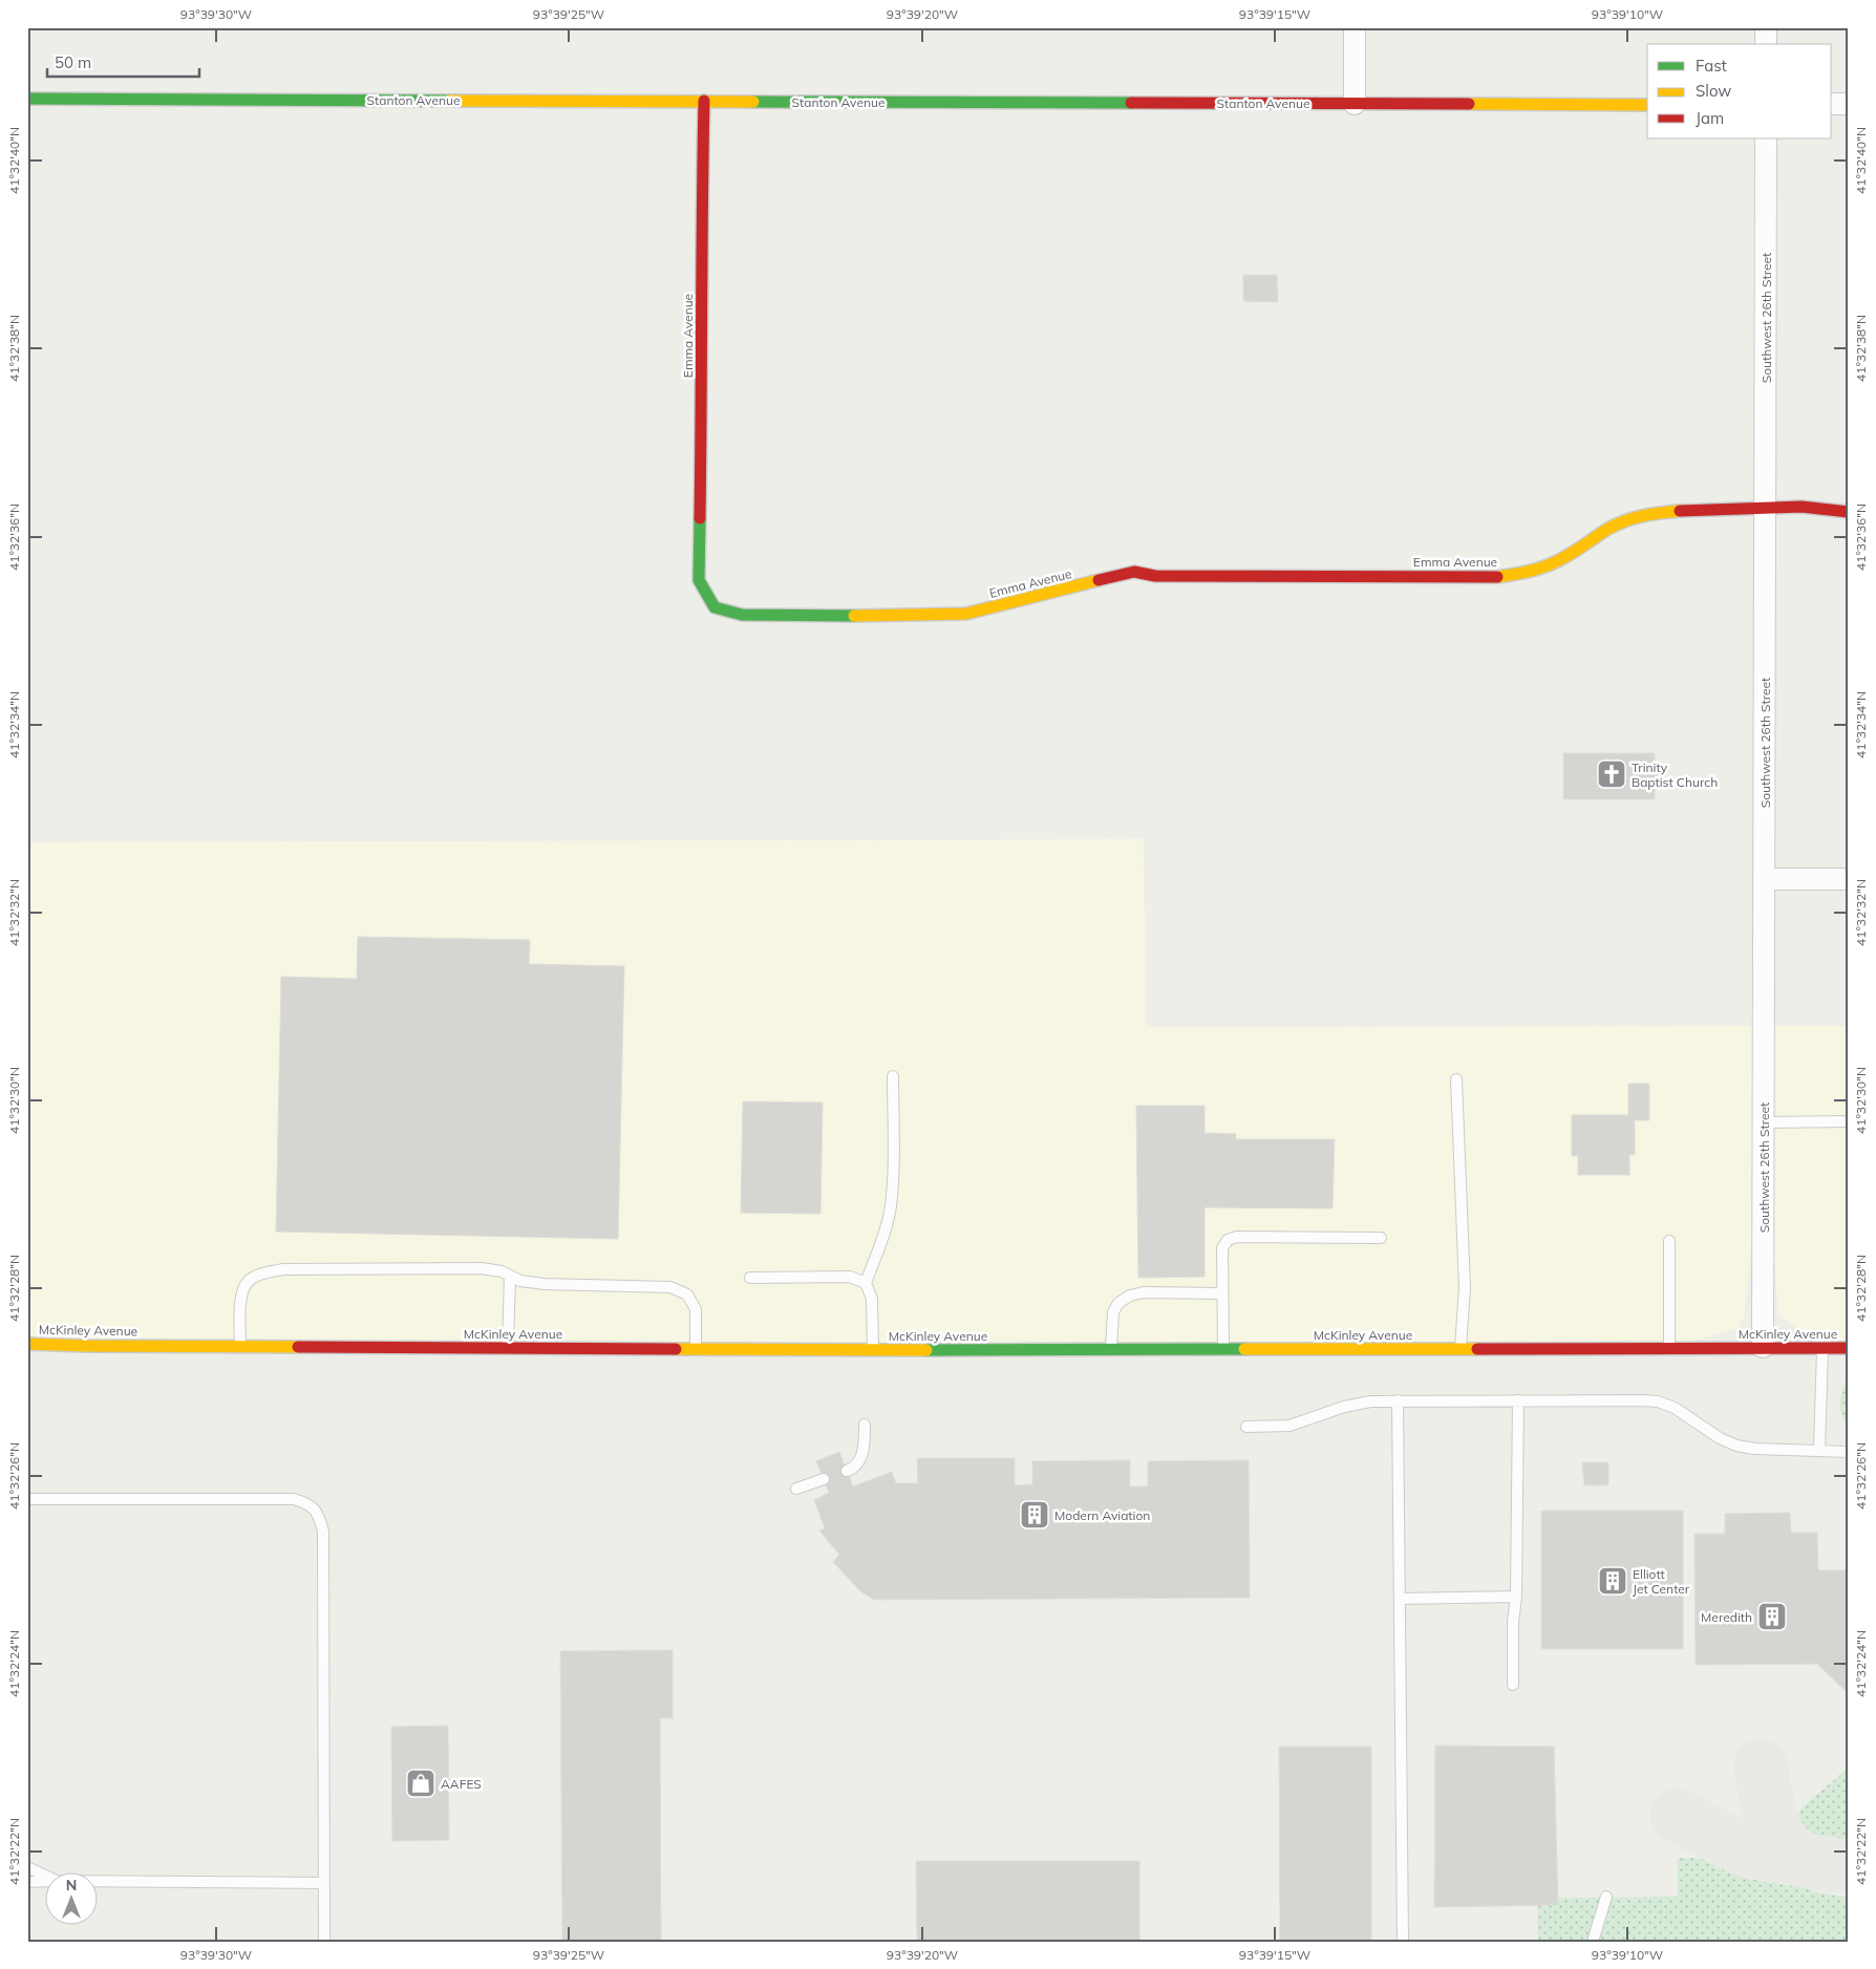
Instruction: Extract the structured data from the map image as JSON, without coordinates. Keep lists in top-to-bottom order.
{
  "streets": {
    "street": [
      "Stanton Avenue",
      "Southwest 26th Street",
      "Emma Avenue",
      "McKinley Avenue"
    ]
  },
  "crossings": [
    ["Stanton Avenue", "Emma Avenue"],
    ["Southwest 26th Street", "Emma Avenue"],
    ["Southwest 26th Street", "McKinley Avenue"]
  ],
  "places": {
    "church": ["Trinity Baptist Church"],
    "building": ["Modern Aviation", "Elliott Jet Center", "Meredith"],
    "shop": ["AAFES"]
  },
  "legend": ["Fast", "Slow", "Jam"],
  "scale_bar": "50 m",
  "north": "top",
  "coordinates": [
    "93°39'30\"W",
    "93°39'25\"W",
    "93°39'20\"W",
    "93°39'15\"W",
    "93°39'10\"W",
    "41°32'40\"N",
    "41°32'38\"N",
    "41°32'36\"N",
    "41°32'34\"N",
    "41°32'32\"N",
    "41°32'30\"N",
    "41°32'28\"N",
    "41°32'26\"N",
    "41°32'24\"N",
    "41°32'22\"N"
  ]
}
